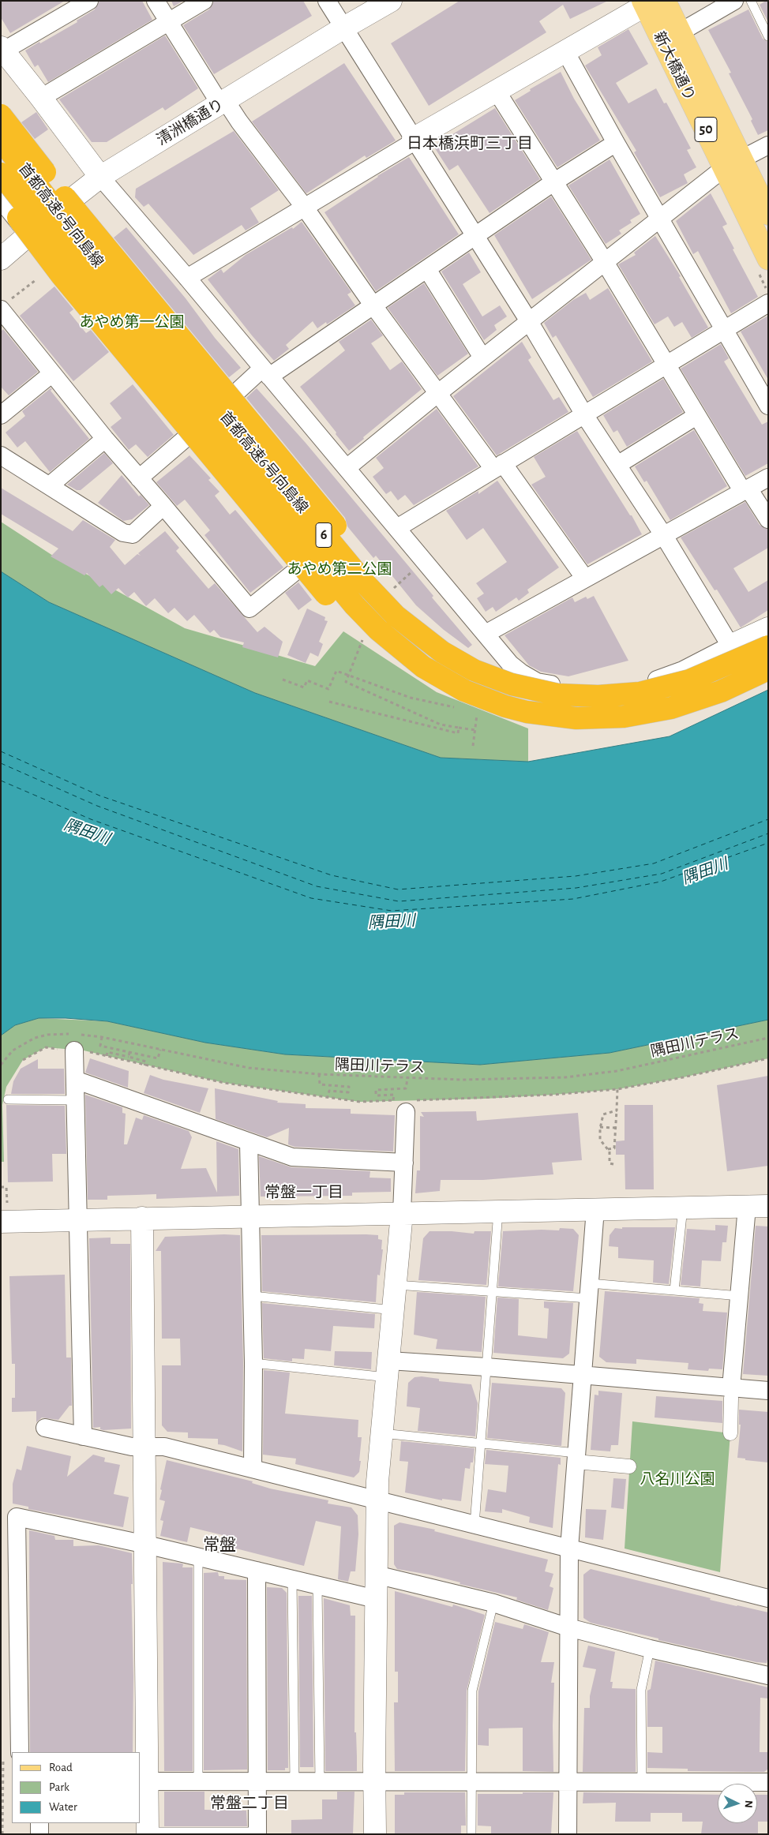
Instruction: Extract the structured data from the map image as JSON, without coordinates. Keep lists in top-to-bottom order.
{
  "streets": {
    "highway": ["首都高速6号向島線", "6"],
    "main road": ["新大橋通り", "50"],
    "street": ["清洲橋通り"],
    "path": ["隅田川テラス"]
  },
  "crossings": [
    ["首都高速6号向島線", "6"]
  ],
  "districts": [
    "日本橋浜町三丁目",
    "常盤一丁目",
    "常盤",
    "常盤二丁目"
  ],
  "water": ["隅田川"],
  "parks": ["あやめ第一公園", "あやめ第二公園", "八名川公園"],
  "legend": ["Road", "Park", "Water"],
  "north": "right"
}
